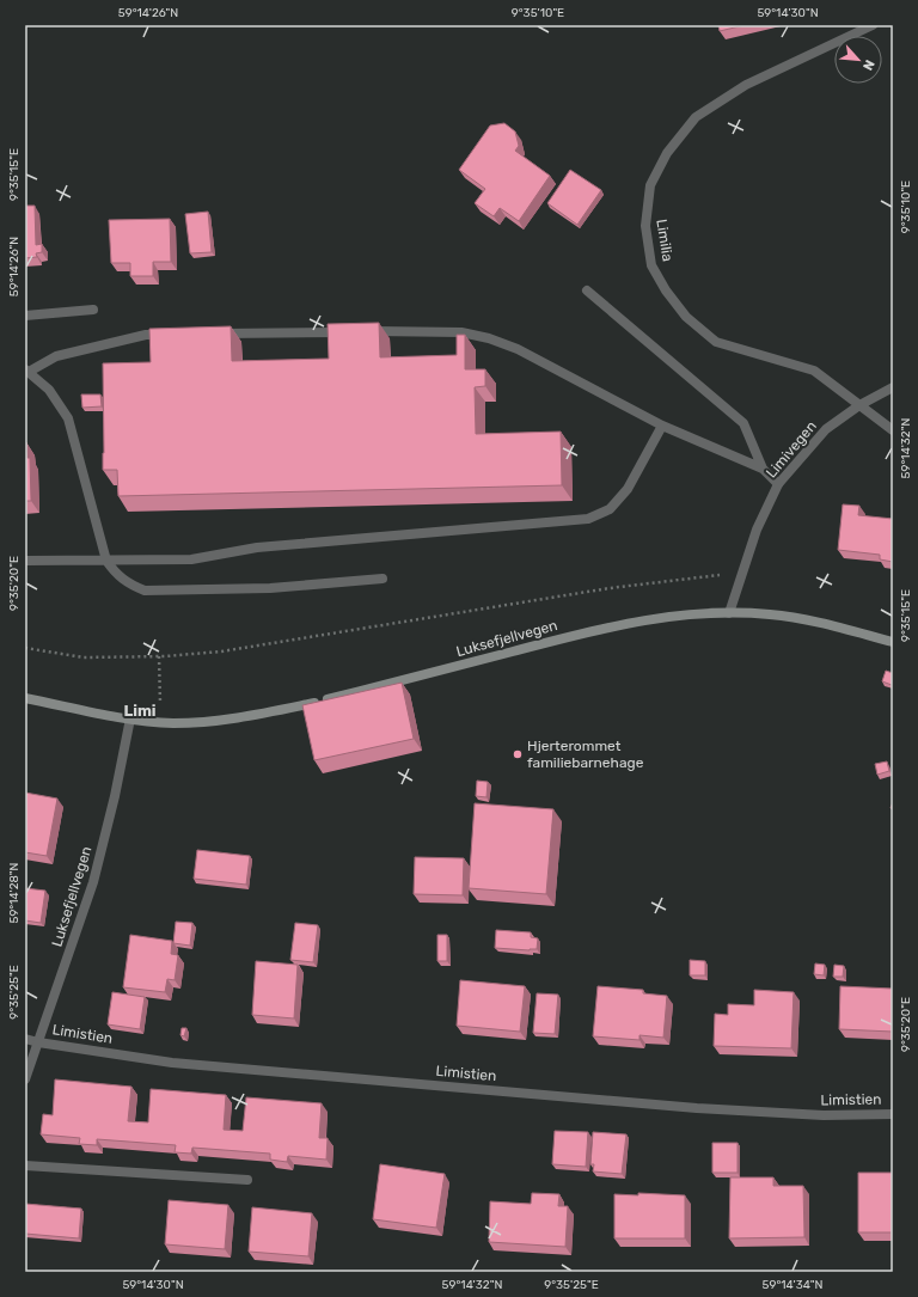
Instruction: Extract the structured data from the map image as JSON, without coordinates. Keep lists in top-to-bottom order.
{
  "streets": {
    "main road": ["Luksefjellvegen"],
    "street": ["Limilia", "Limivegen", "Limistien"]
  },
  "crossings": [
    ["Limilia", "Limivegen"],
    ["Limivegen", "Luksefjellvegen"],
    ["Luksefjellvegen", "Limistien"]
  ],
  "districts": ["Limi"],
  "places": ["Hjerterommet familiebarnehage"],
  "north": "bottom right",
  "coordinates": [
    "59°14'26\"N",
    "9°35'10\"E",
    "59°14'30\"N",
    "9°35'15\"E",
    "59°14'32\"N",
    "9°35'20\"E",
    "59°14'28\"N",
    "9°35'25\"E",
    "59°14'34\"N"
  ]
}
